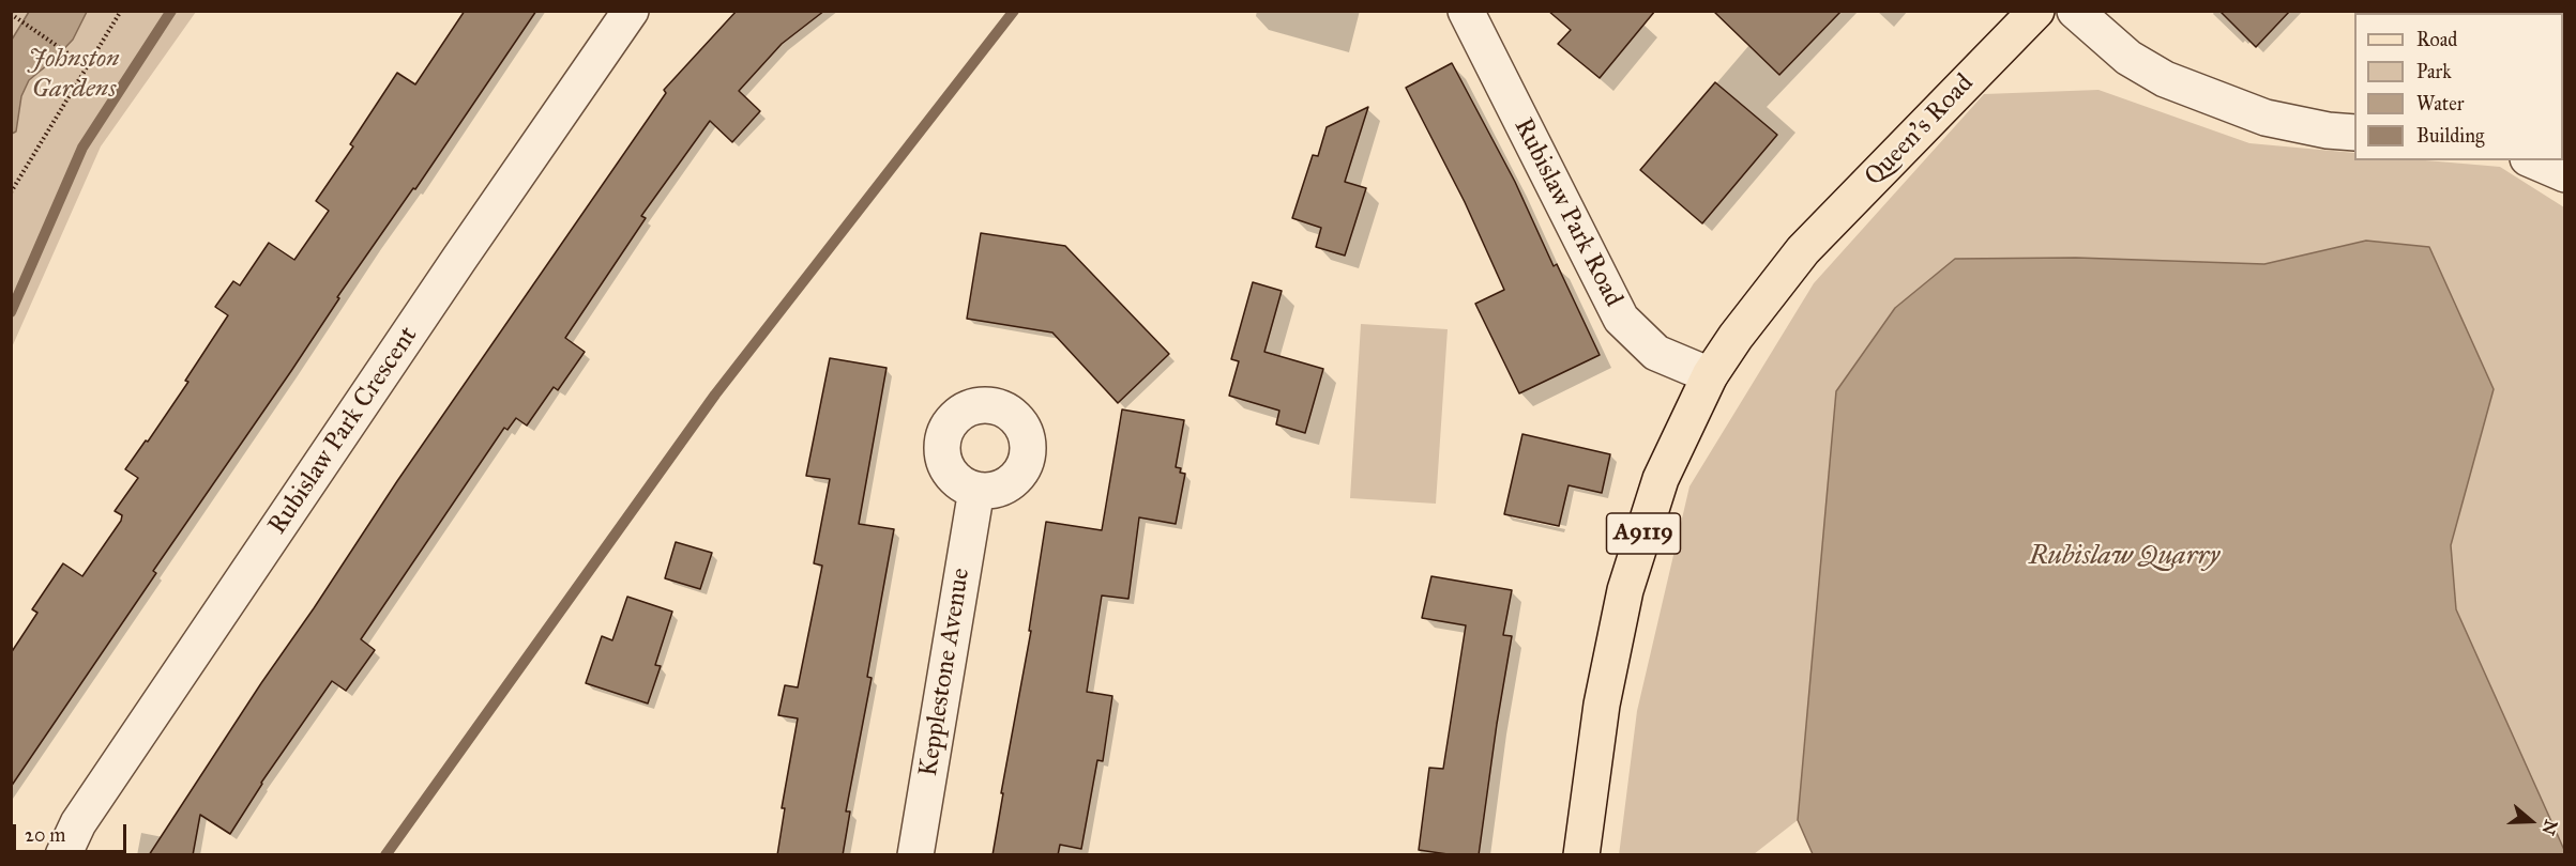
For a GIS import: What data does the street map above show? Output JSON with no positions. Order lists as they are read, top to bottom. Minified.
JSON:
{"streets":{"main road":["Queen's Road","A9119"],"street":["Rubislaw Park Road","Rubislaw Park Crescent","Kepplestone Avenue"]},"crossings":[["Queen's Road","Rubislaw Park Road"],["Queen's Road","A9119"],["Rubislaw Park Road","A9119"]],"water":["Rubislaw Quarry"],"parks":["Johnston Gardens"],"legend":["Road","Park","Water","Building"],"scale_bar":"20 m","north":"right"}
